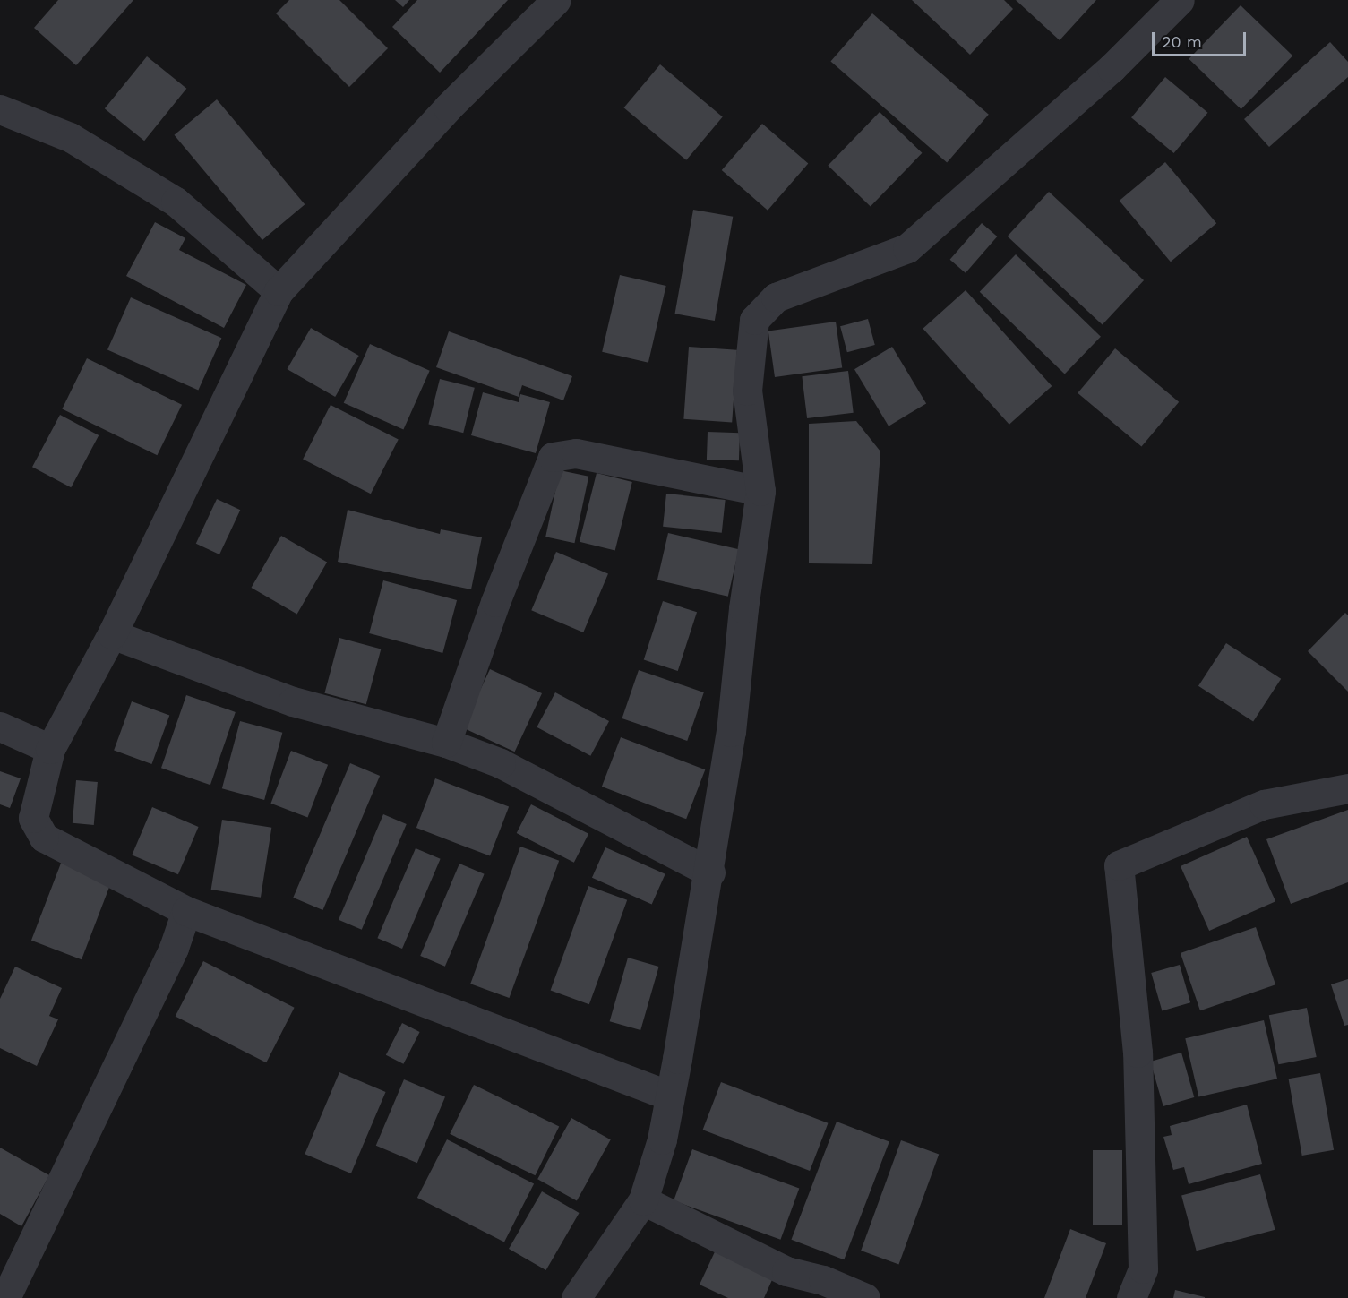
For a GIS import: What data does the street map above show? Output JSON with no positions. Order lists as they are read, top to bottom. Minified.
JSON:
{"scale_bar":"20 m"}
